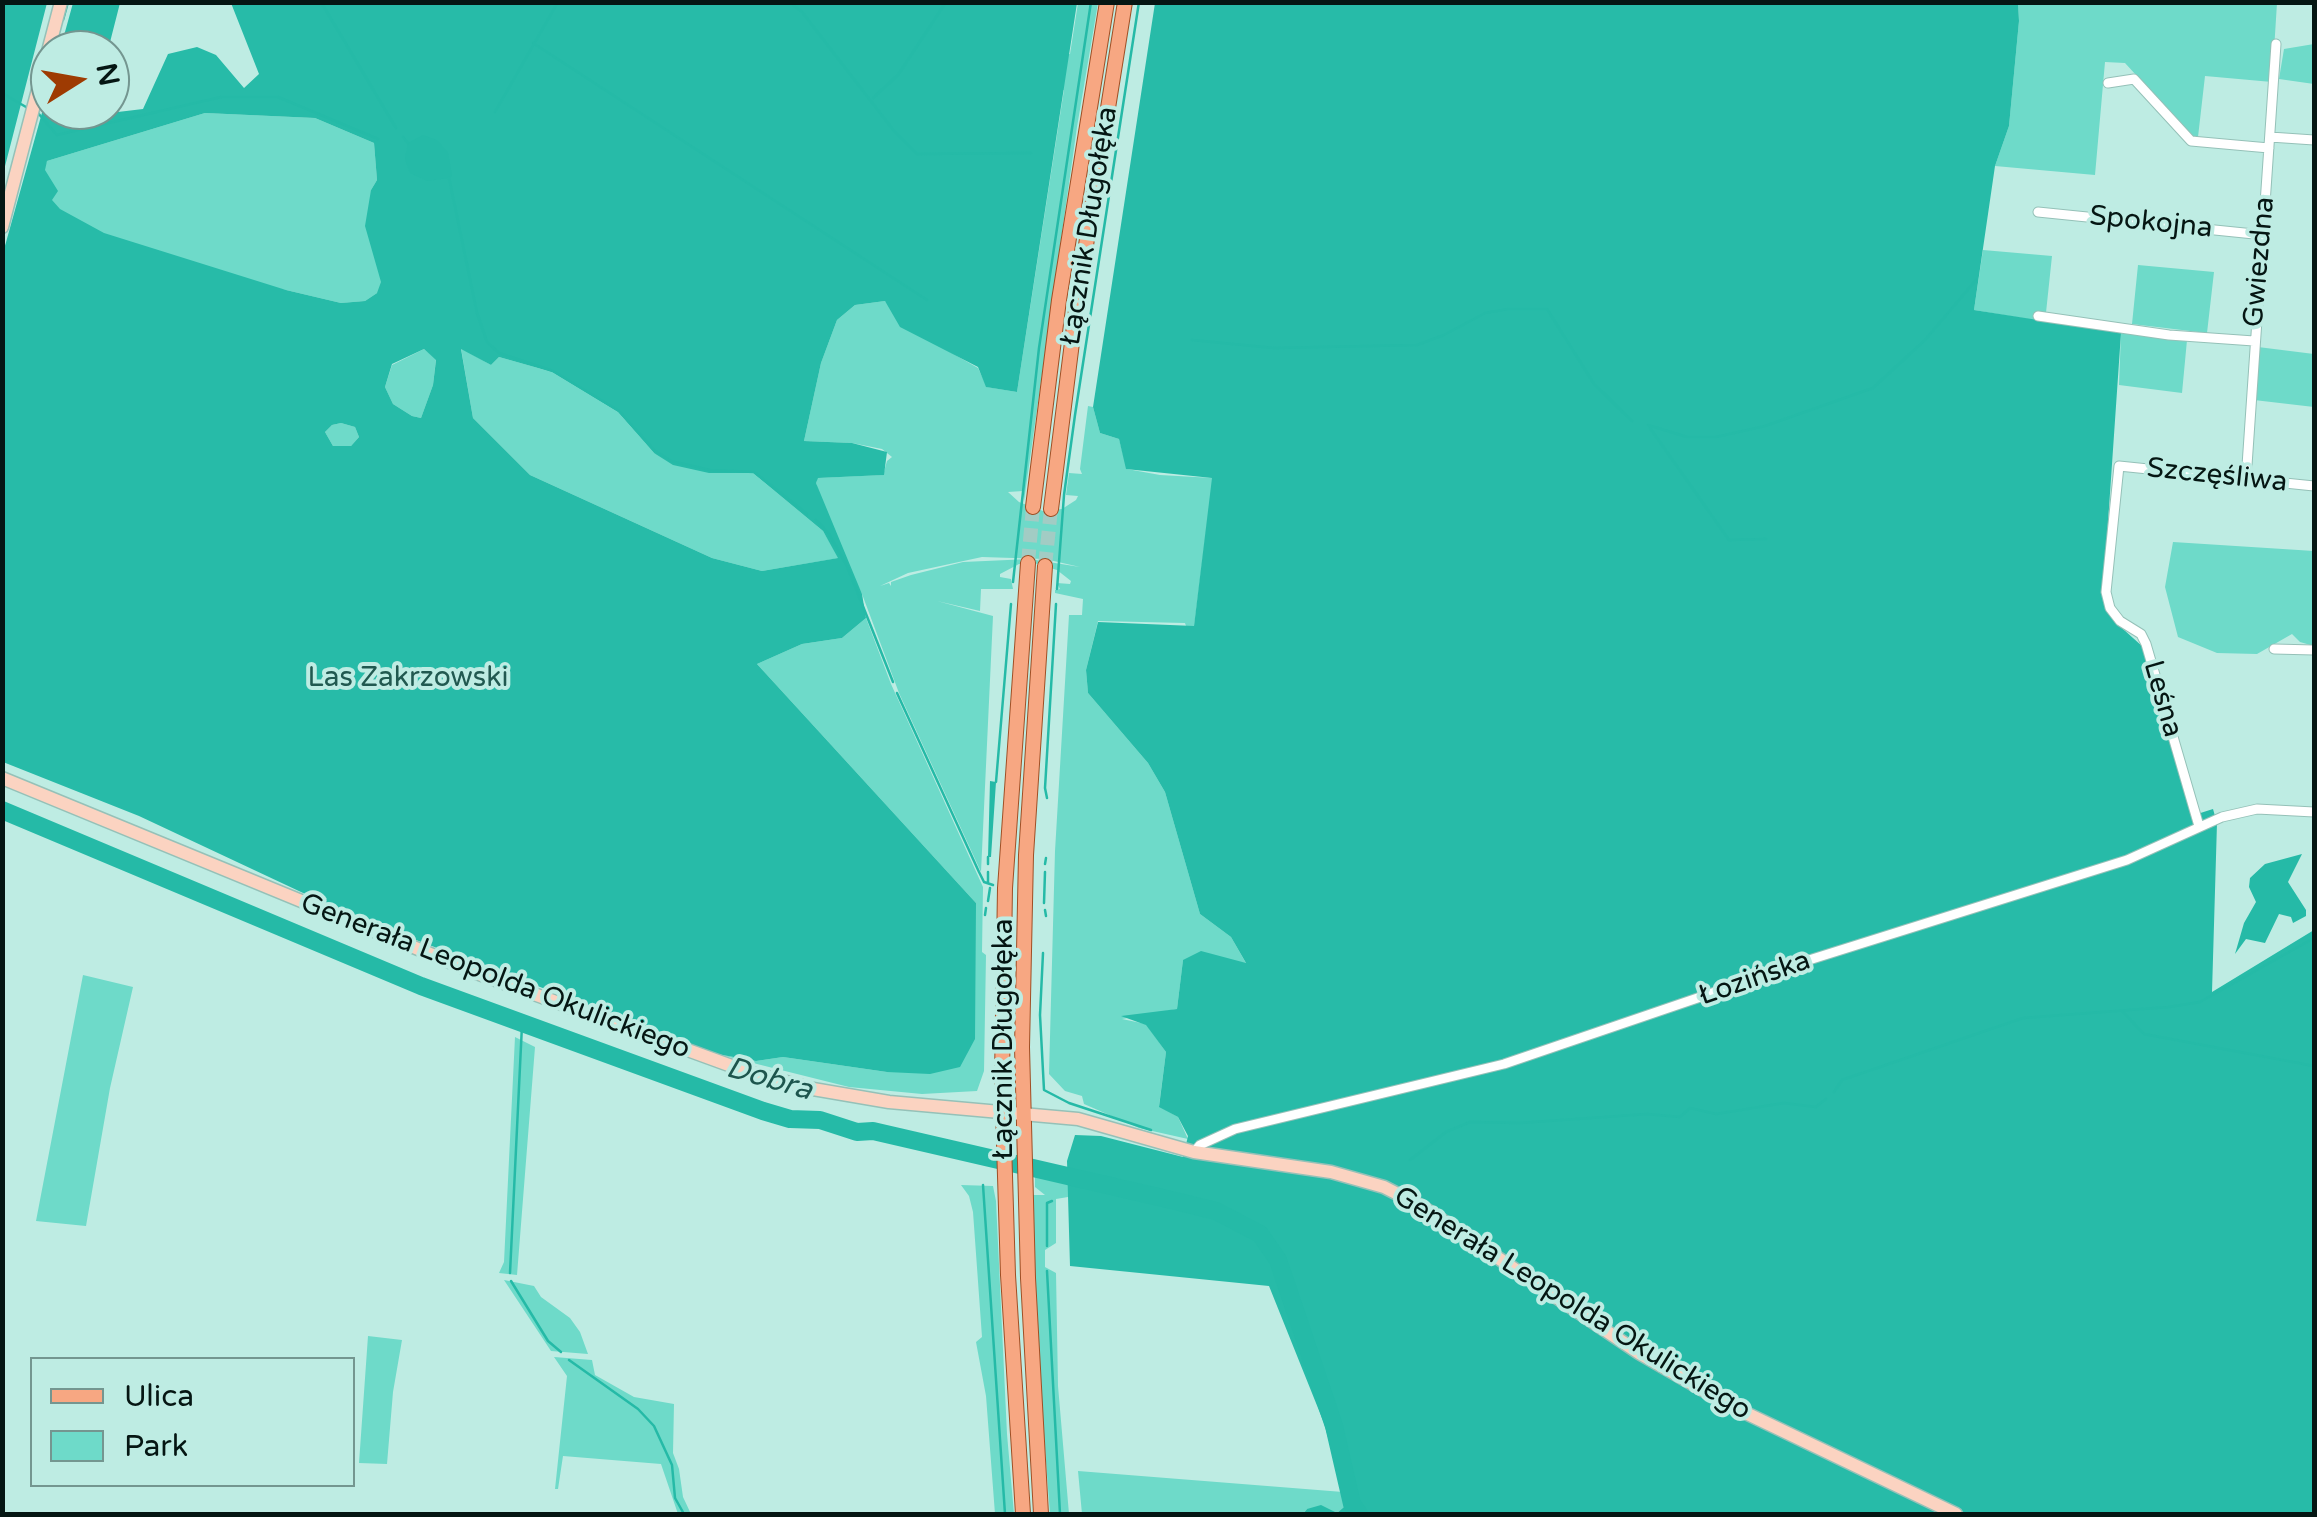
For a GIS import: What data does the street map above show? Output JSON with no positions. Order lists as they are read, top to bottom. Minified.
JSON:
{"streets":{"main road":["Łącznik Długołęka"],"street":["Spokojna","Gwiezdna","Szczęśliwa","Leśna","Generała Leopolda Okulickiego","Łozińska"]},"crossings":[["Spokojna","Gwiezdna"],["Łącznik Długołęka","Generała Leopolda Okulickiego"],["Gwiezdna","Szczęśliwa"],["Szczęśliwa","Leśna"],["Leśna","Łozińska"],["Generała Leopolda Okulickiego","Łozińska"]],"water":["Dobra"],"parks":["Las Zakrzowski"],"legend":["Ulica","Park"],"north":"right"}
